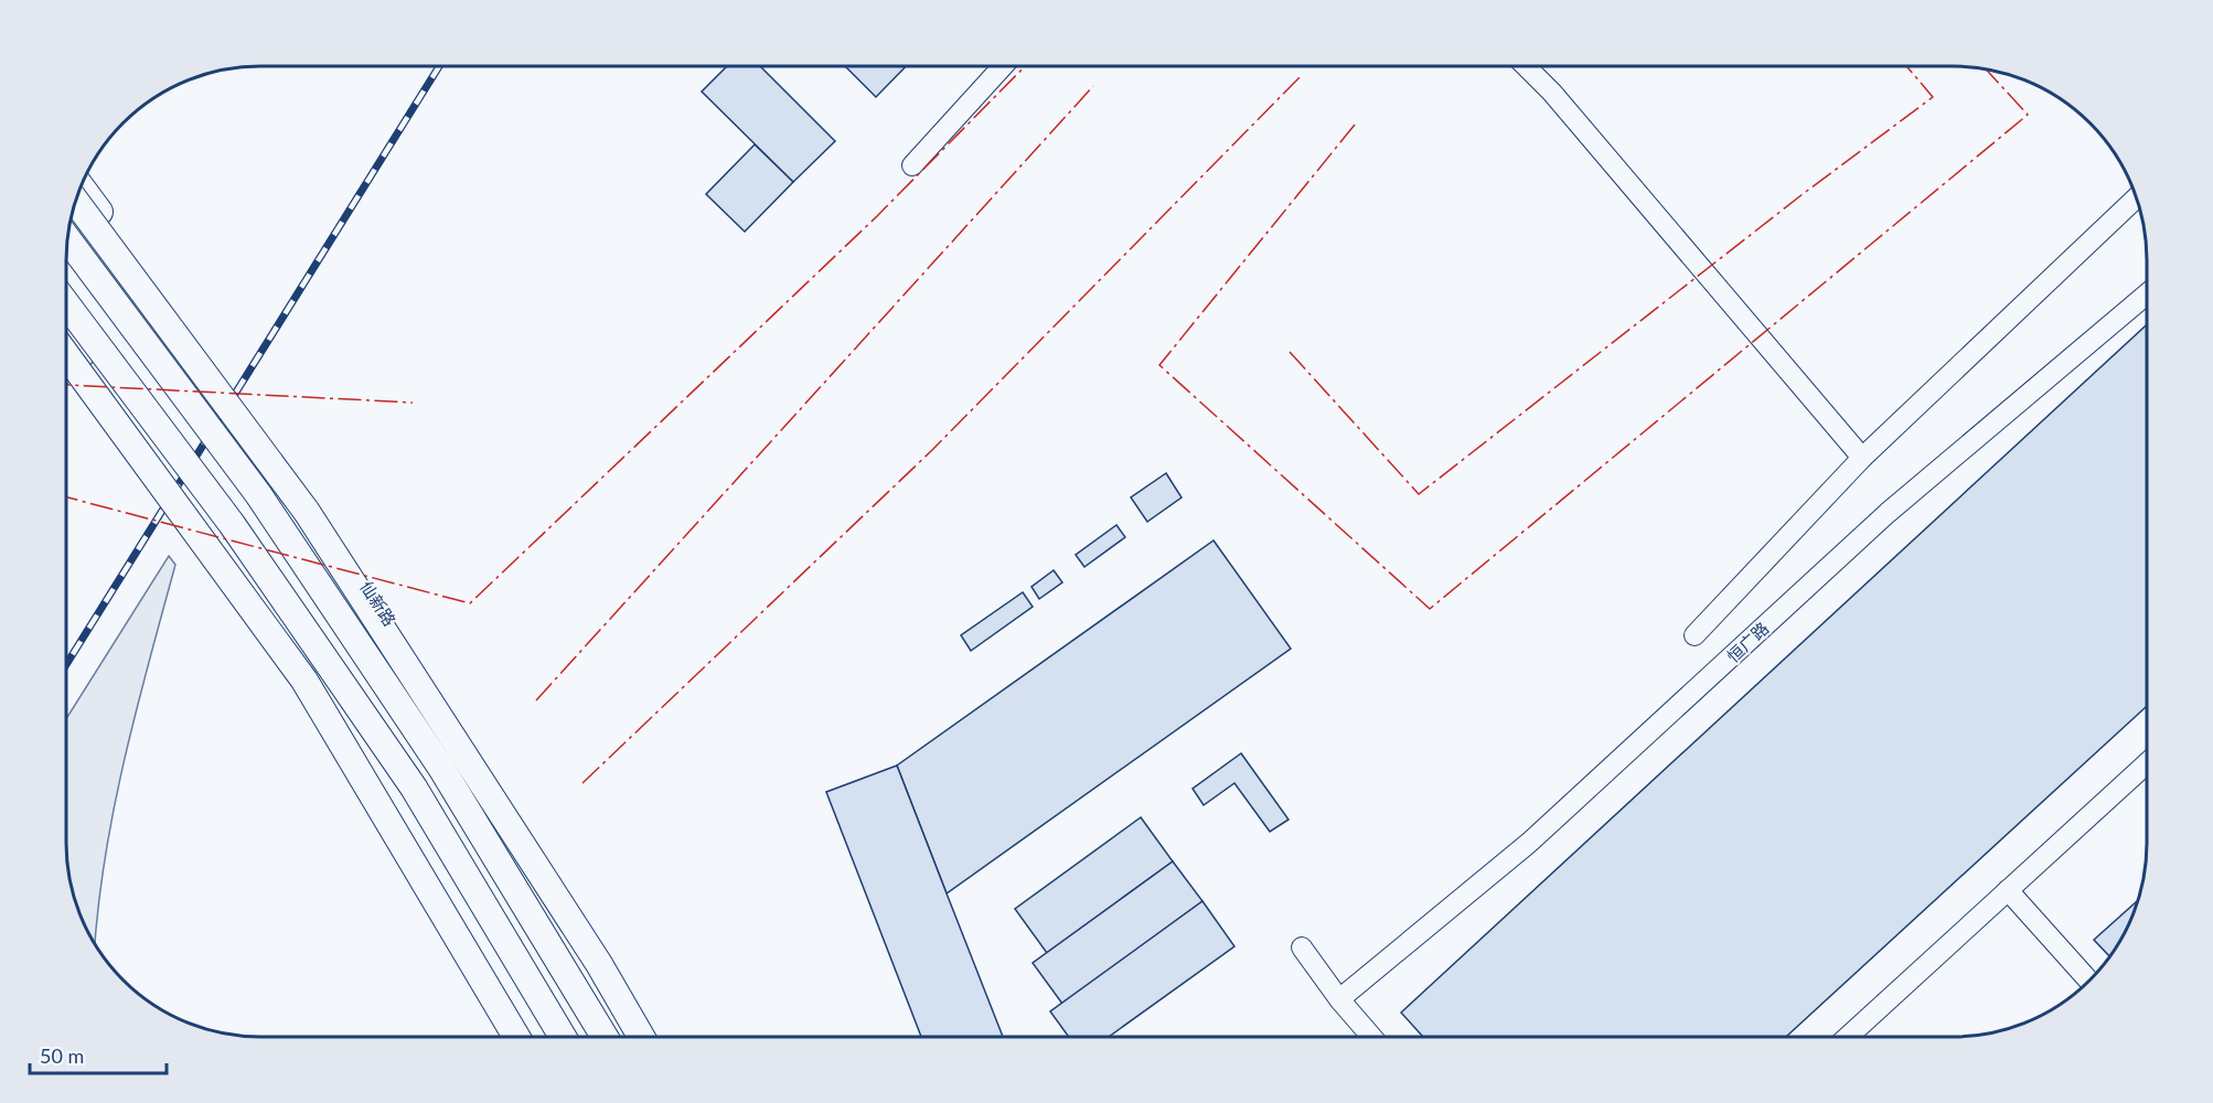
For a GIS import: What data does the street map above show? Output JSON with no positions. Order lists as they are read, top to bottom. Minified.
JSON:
{"streets":{"main road":["仙新路"],"street":["恒广路"]},"scale_bar":"50 m"}
